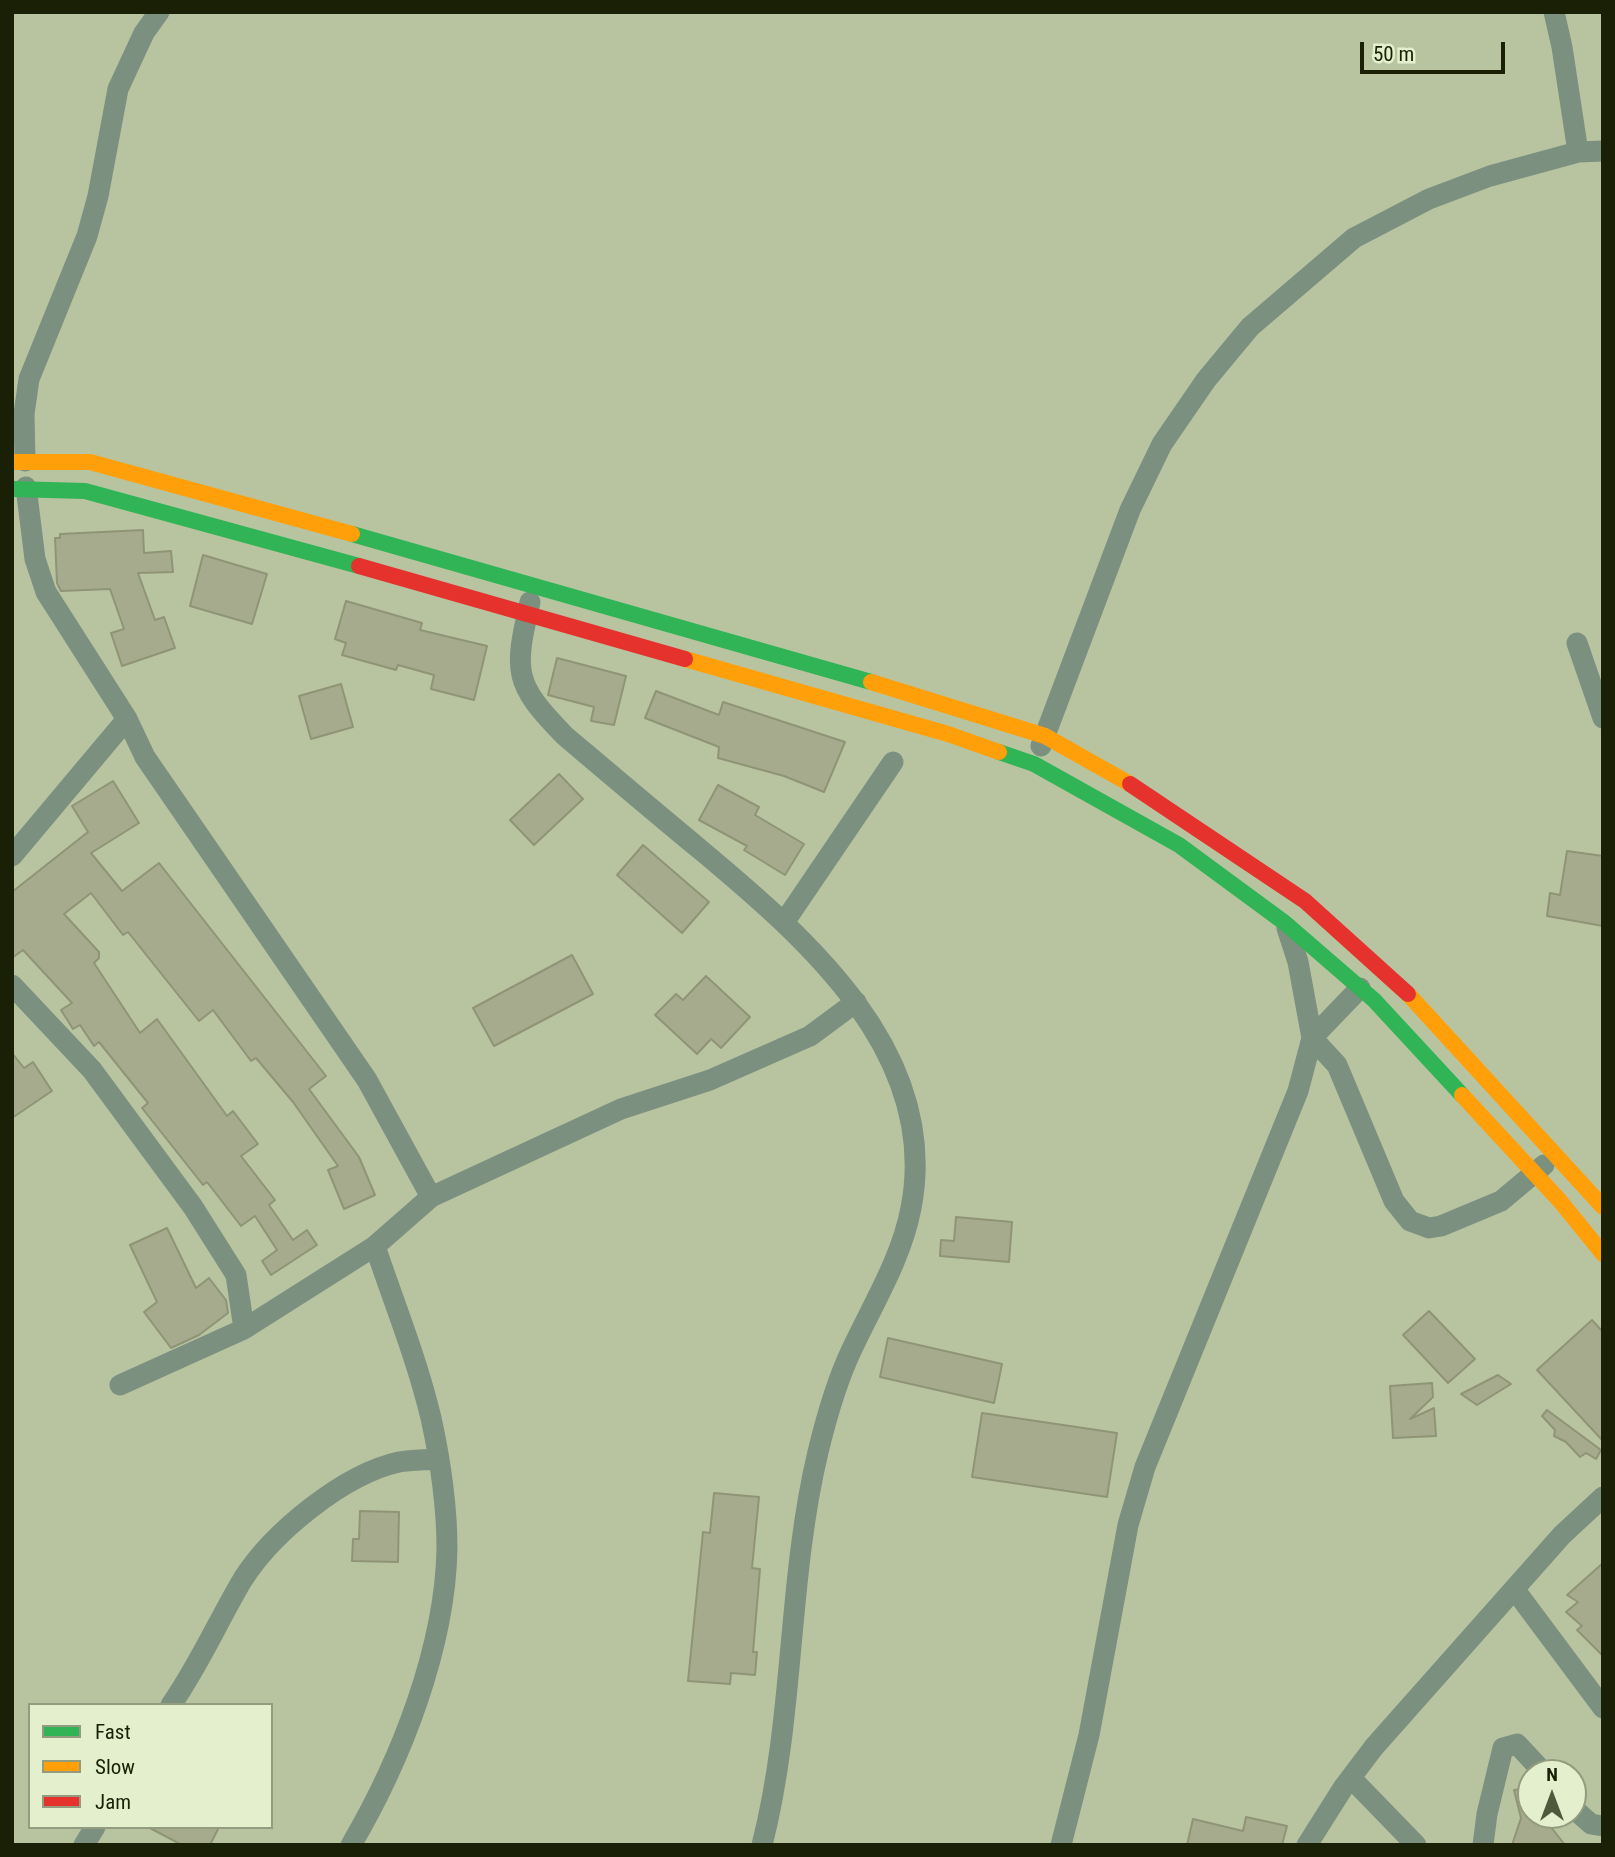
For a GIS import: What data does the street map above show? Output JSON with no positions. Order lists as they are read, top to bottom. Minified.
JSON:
{"legend":["Fast","Slow","Jam"],"scale_bar":"50 m","north":"top"}
